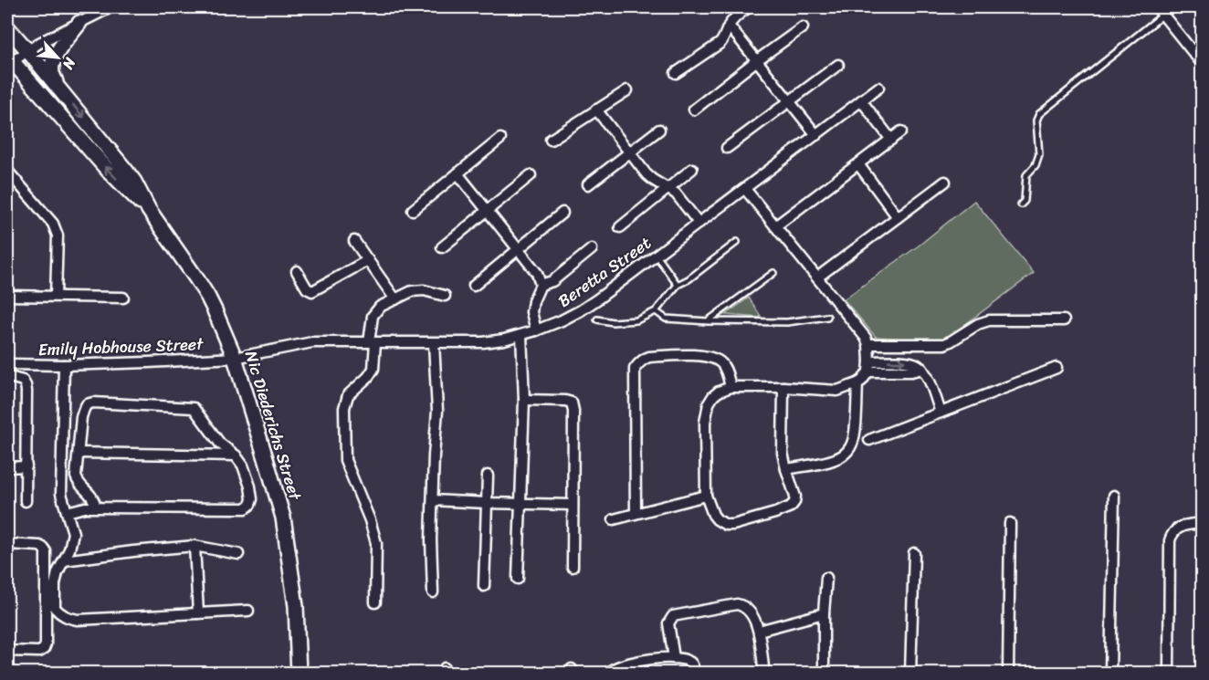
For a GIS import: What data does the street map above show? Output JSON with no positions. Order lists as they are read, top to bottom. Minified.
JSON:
{"streets":{"street":["Beretta Street","Emily Hobhouse Street","Nic Diederichs Street"]},"crossings":[["Beretta Street","Emily Hobhouse Street"],["Beretta Street","Nic Diederichs Street"],["Emily Hobhouse Street","Nic Diederichs Street"]],"north":"bottom right"}
